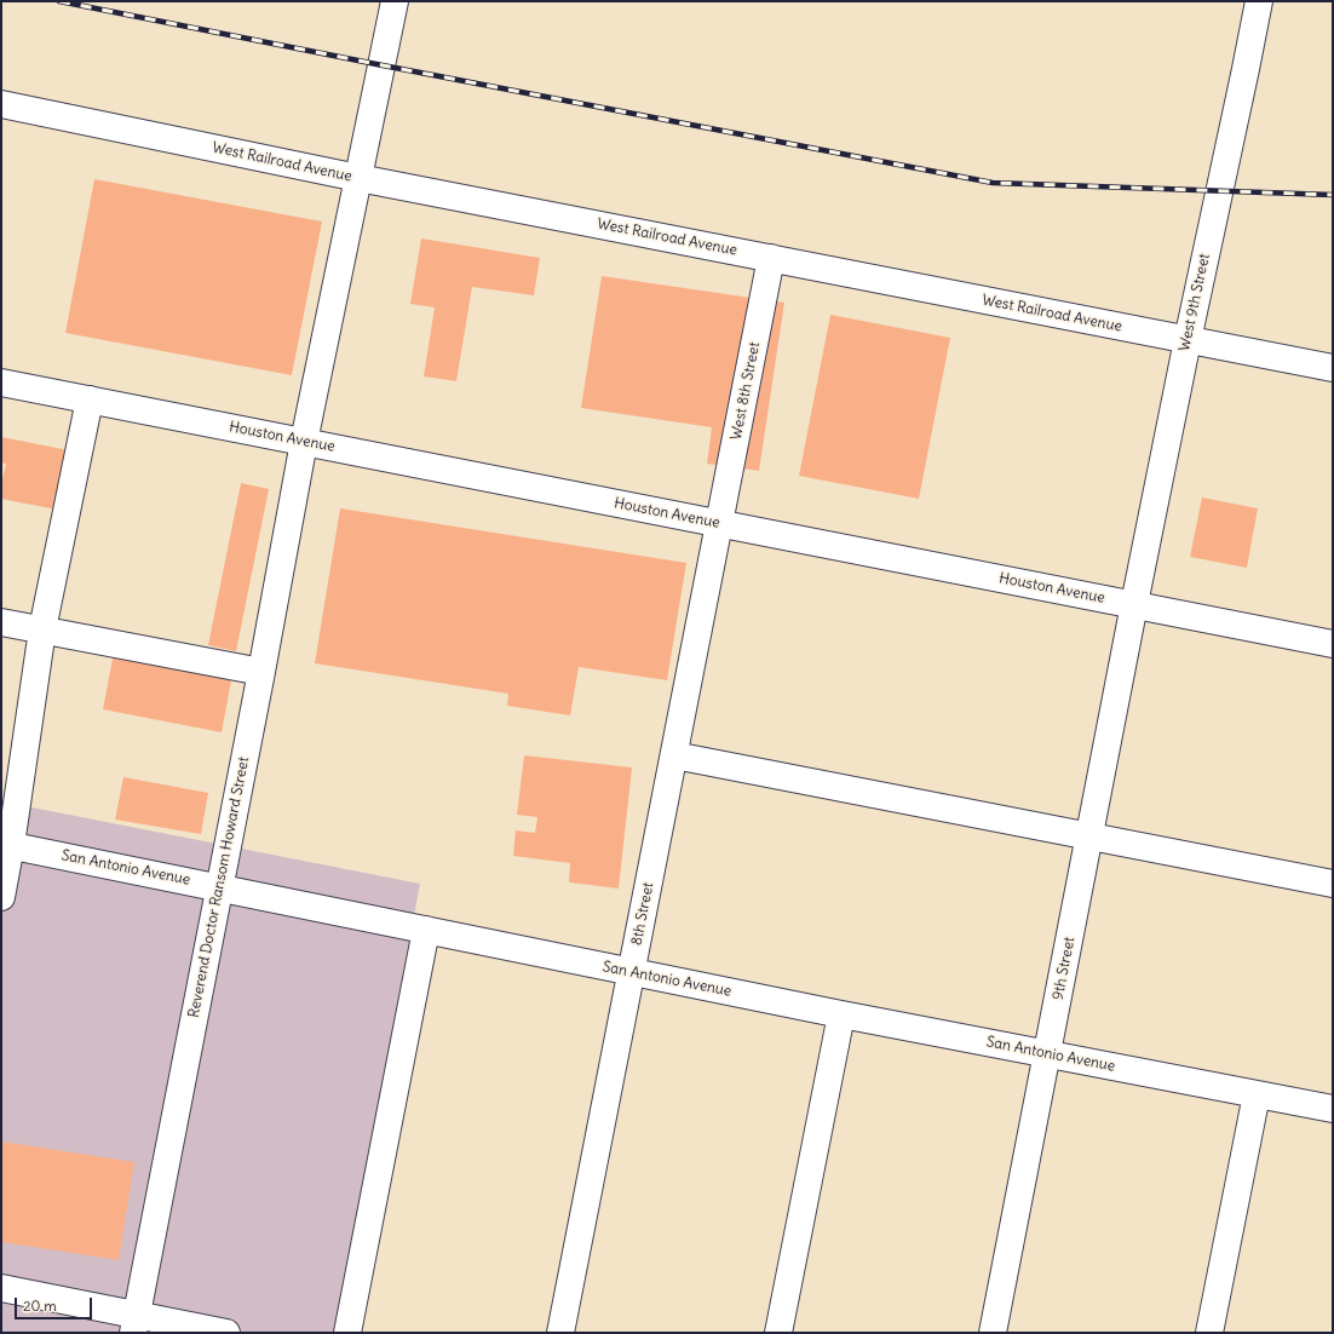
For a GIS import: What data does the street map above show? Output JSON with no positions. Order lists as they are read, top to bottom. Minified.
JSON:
{"streets":{"street":["West Railroad Avenue","West 9th Street","West 8th Street","Houston Avenue","San Antonio Avenue","Reverend Doctor Ransom Howard Street","8th Street","9th Street"]},"crossings":[["West Railroad Avenue","West 9th Street"],["West Railroad Avenue","West 8th Street"],["West Railroad Avenue","Reverend Doctor Ransom Howard Street"],["West 9th Street","Houston Avenue"],["West 9th Street","9th Street"],["West 8th Street","Houston Avenue"],["West 8th Street","8th Street"],["Houston Avenue","Reverend Doctor Ransom Howard Street"],["Houston Avenue","8th Street"],["Houston Avenue","9th Street"],["San Antonio Avenue","Reverend Doctor Ransom Howard Street"],["San Antonio Avenue","8th Street"],["San Antonio Avenue","9th Street"]],"scale_bar":"20 m"}
